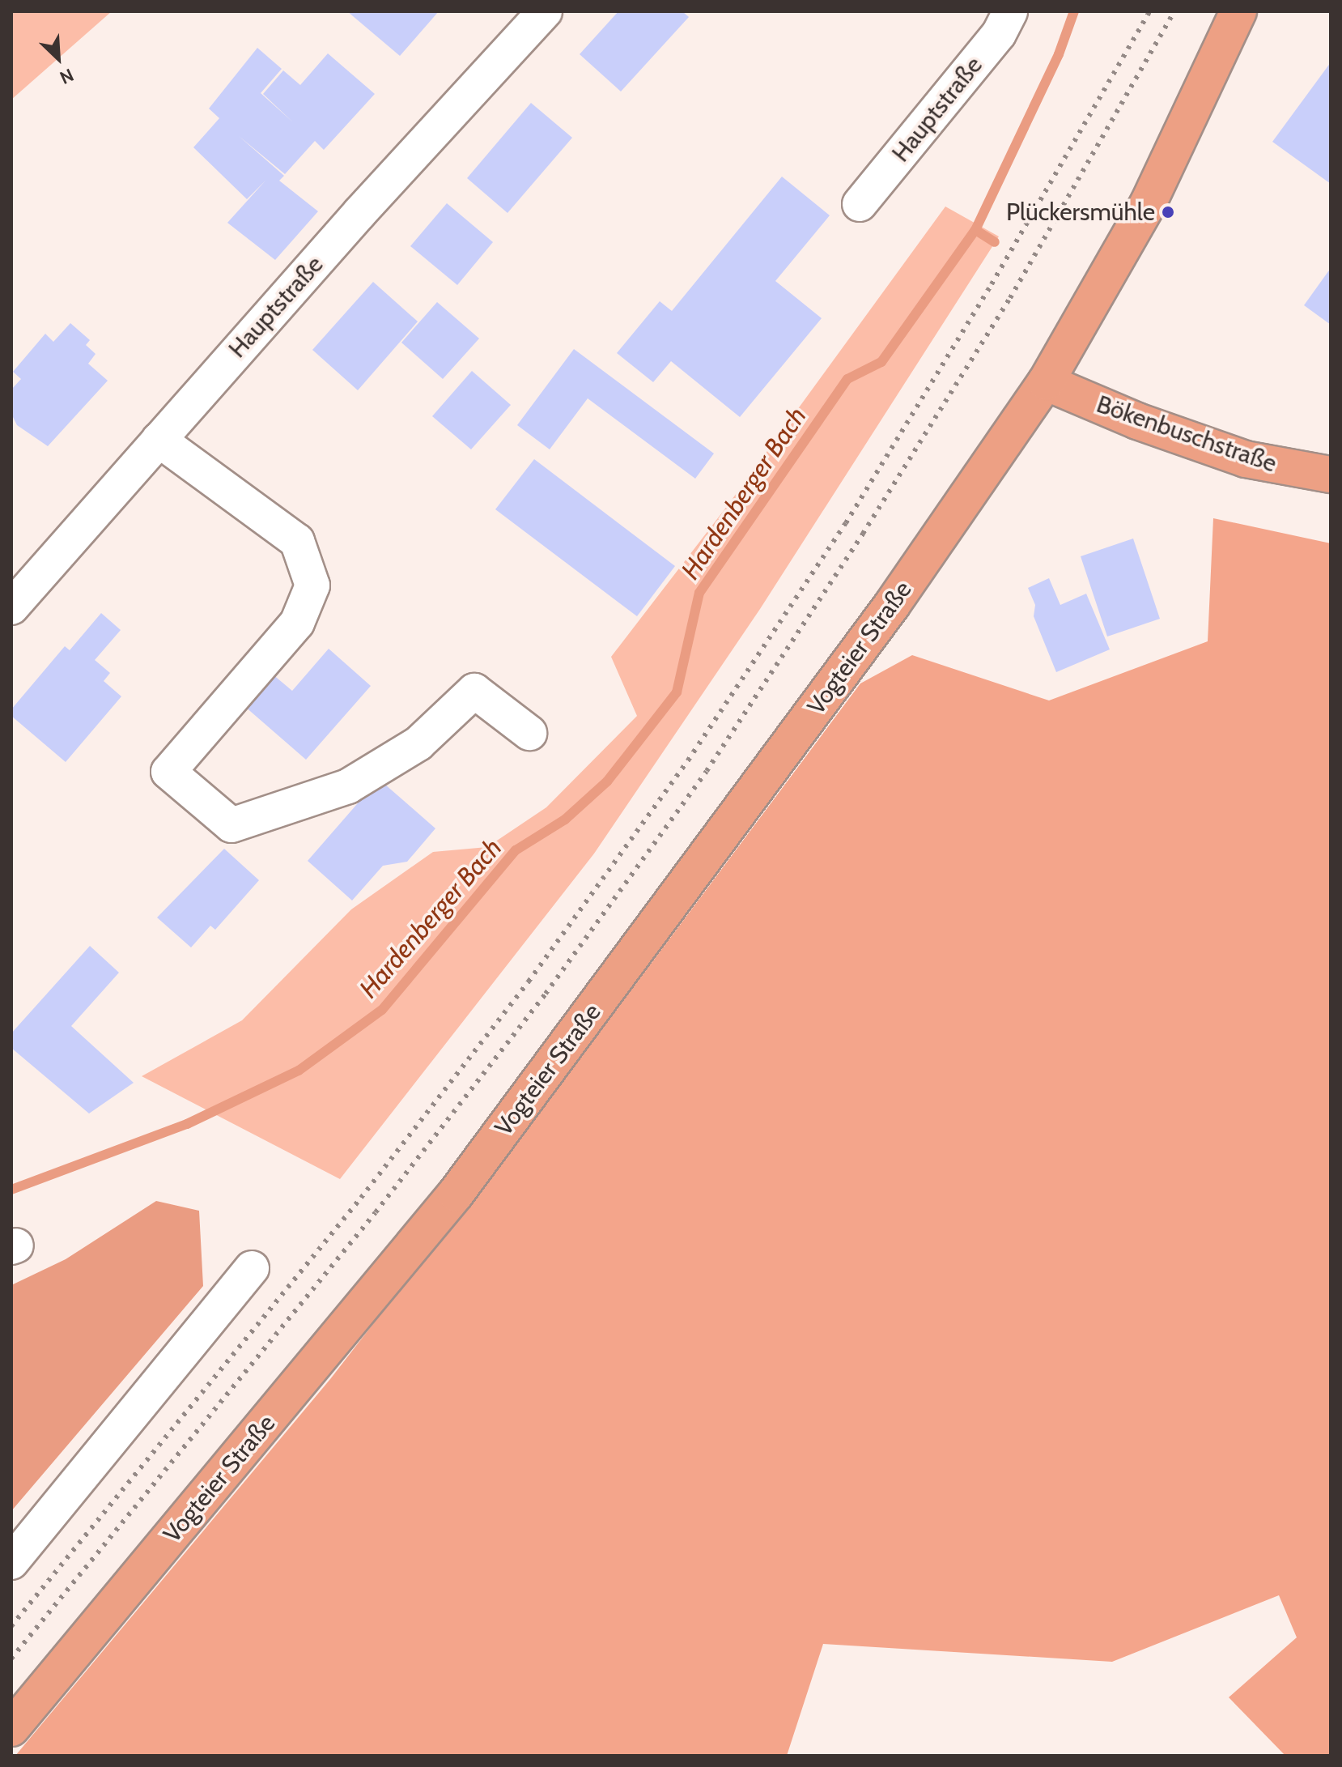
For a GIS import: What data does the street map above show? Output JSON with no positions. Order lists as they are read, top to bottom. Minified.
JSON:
{"streets":{"main road":["Bökenbuschstraße","Vogteier Straße"],"street":["Hauptstraße"]},"crossings":[["Bökenbuschstraße","Vogteier Straße"]],"water":["Hardenberger Bach"],"places":["Plückersmühle"],"north":"bottom right"}
